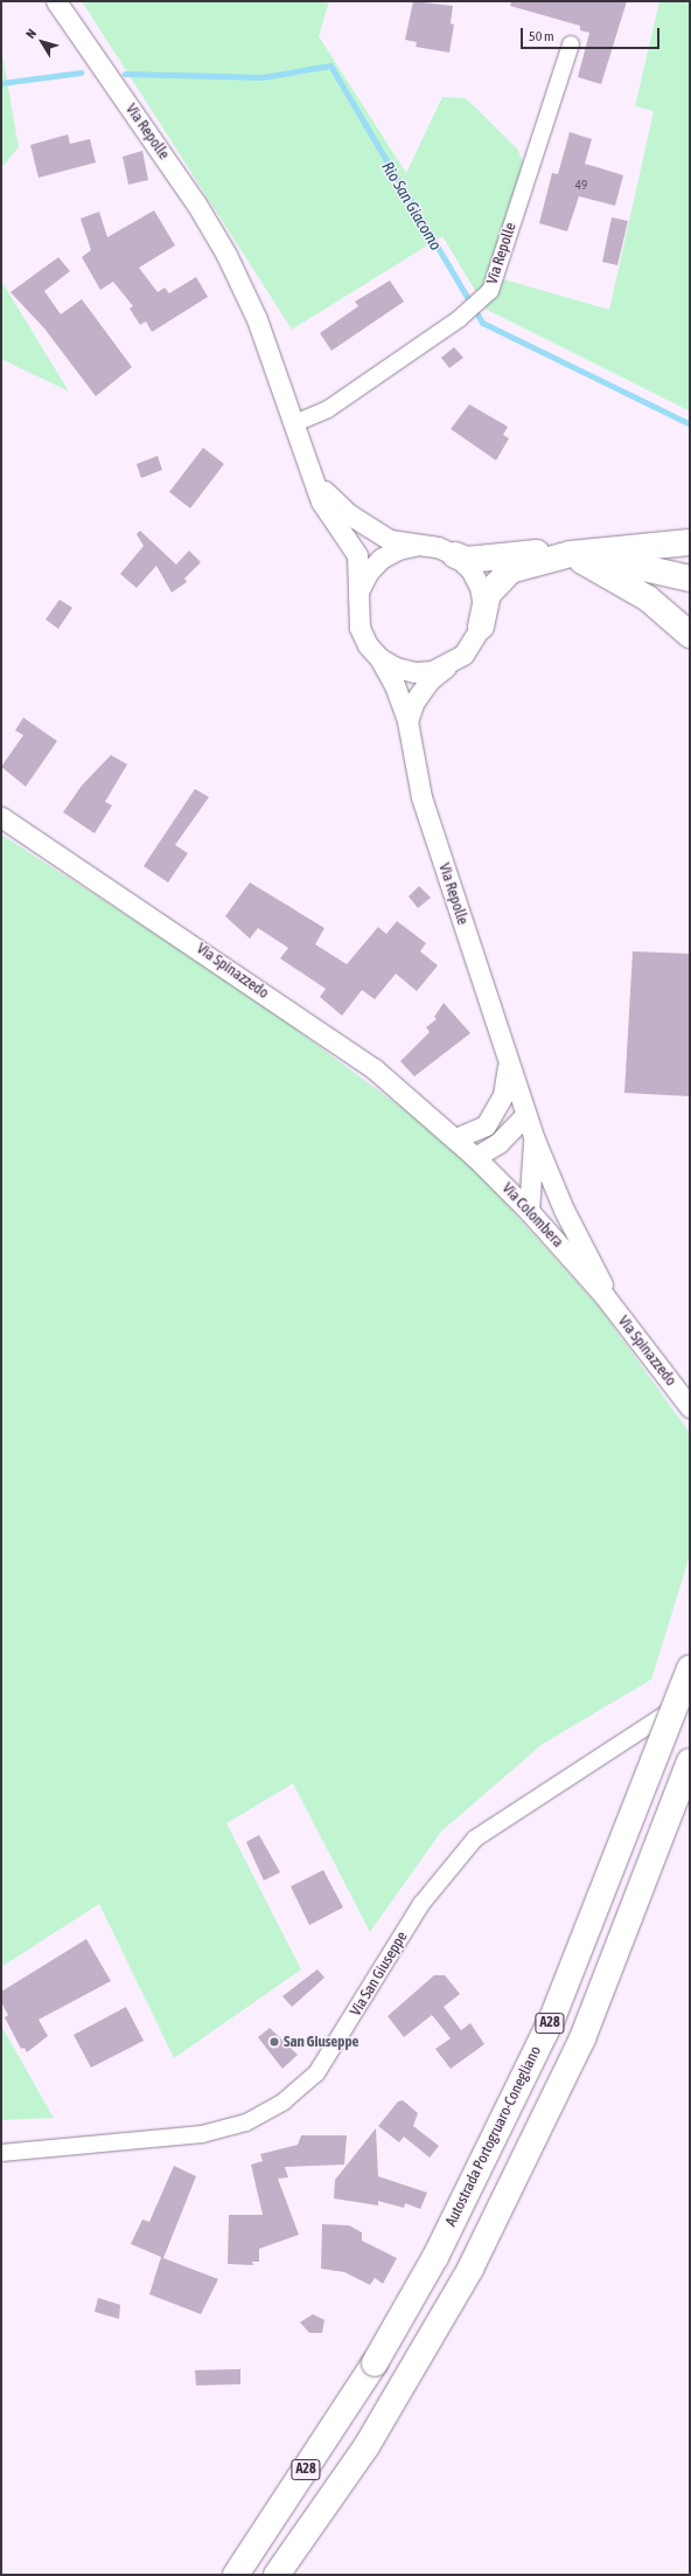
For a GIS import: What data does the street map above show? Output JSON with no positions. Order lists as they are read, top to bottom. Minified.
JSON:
{"streets":{"highway":["A28","Autostrada Portogruaro-Conegliano"],"street":["Via Repolle","Via Spinazzedo","Via Colombera","Via San Giuseppe"]},"crossings":[["Via Repolle","Via Spinazzedo"],["Via Repolle","Via Colombera"],["Via Spinazzedo","Via Colombera"]],"water":["Rio San Giacomo"],"places":["San Giuseppe"],"house_numbers":["49"],"scale_bar":"50 m","north":"top left"}
